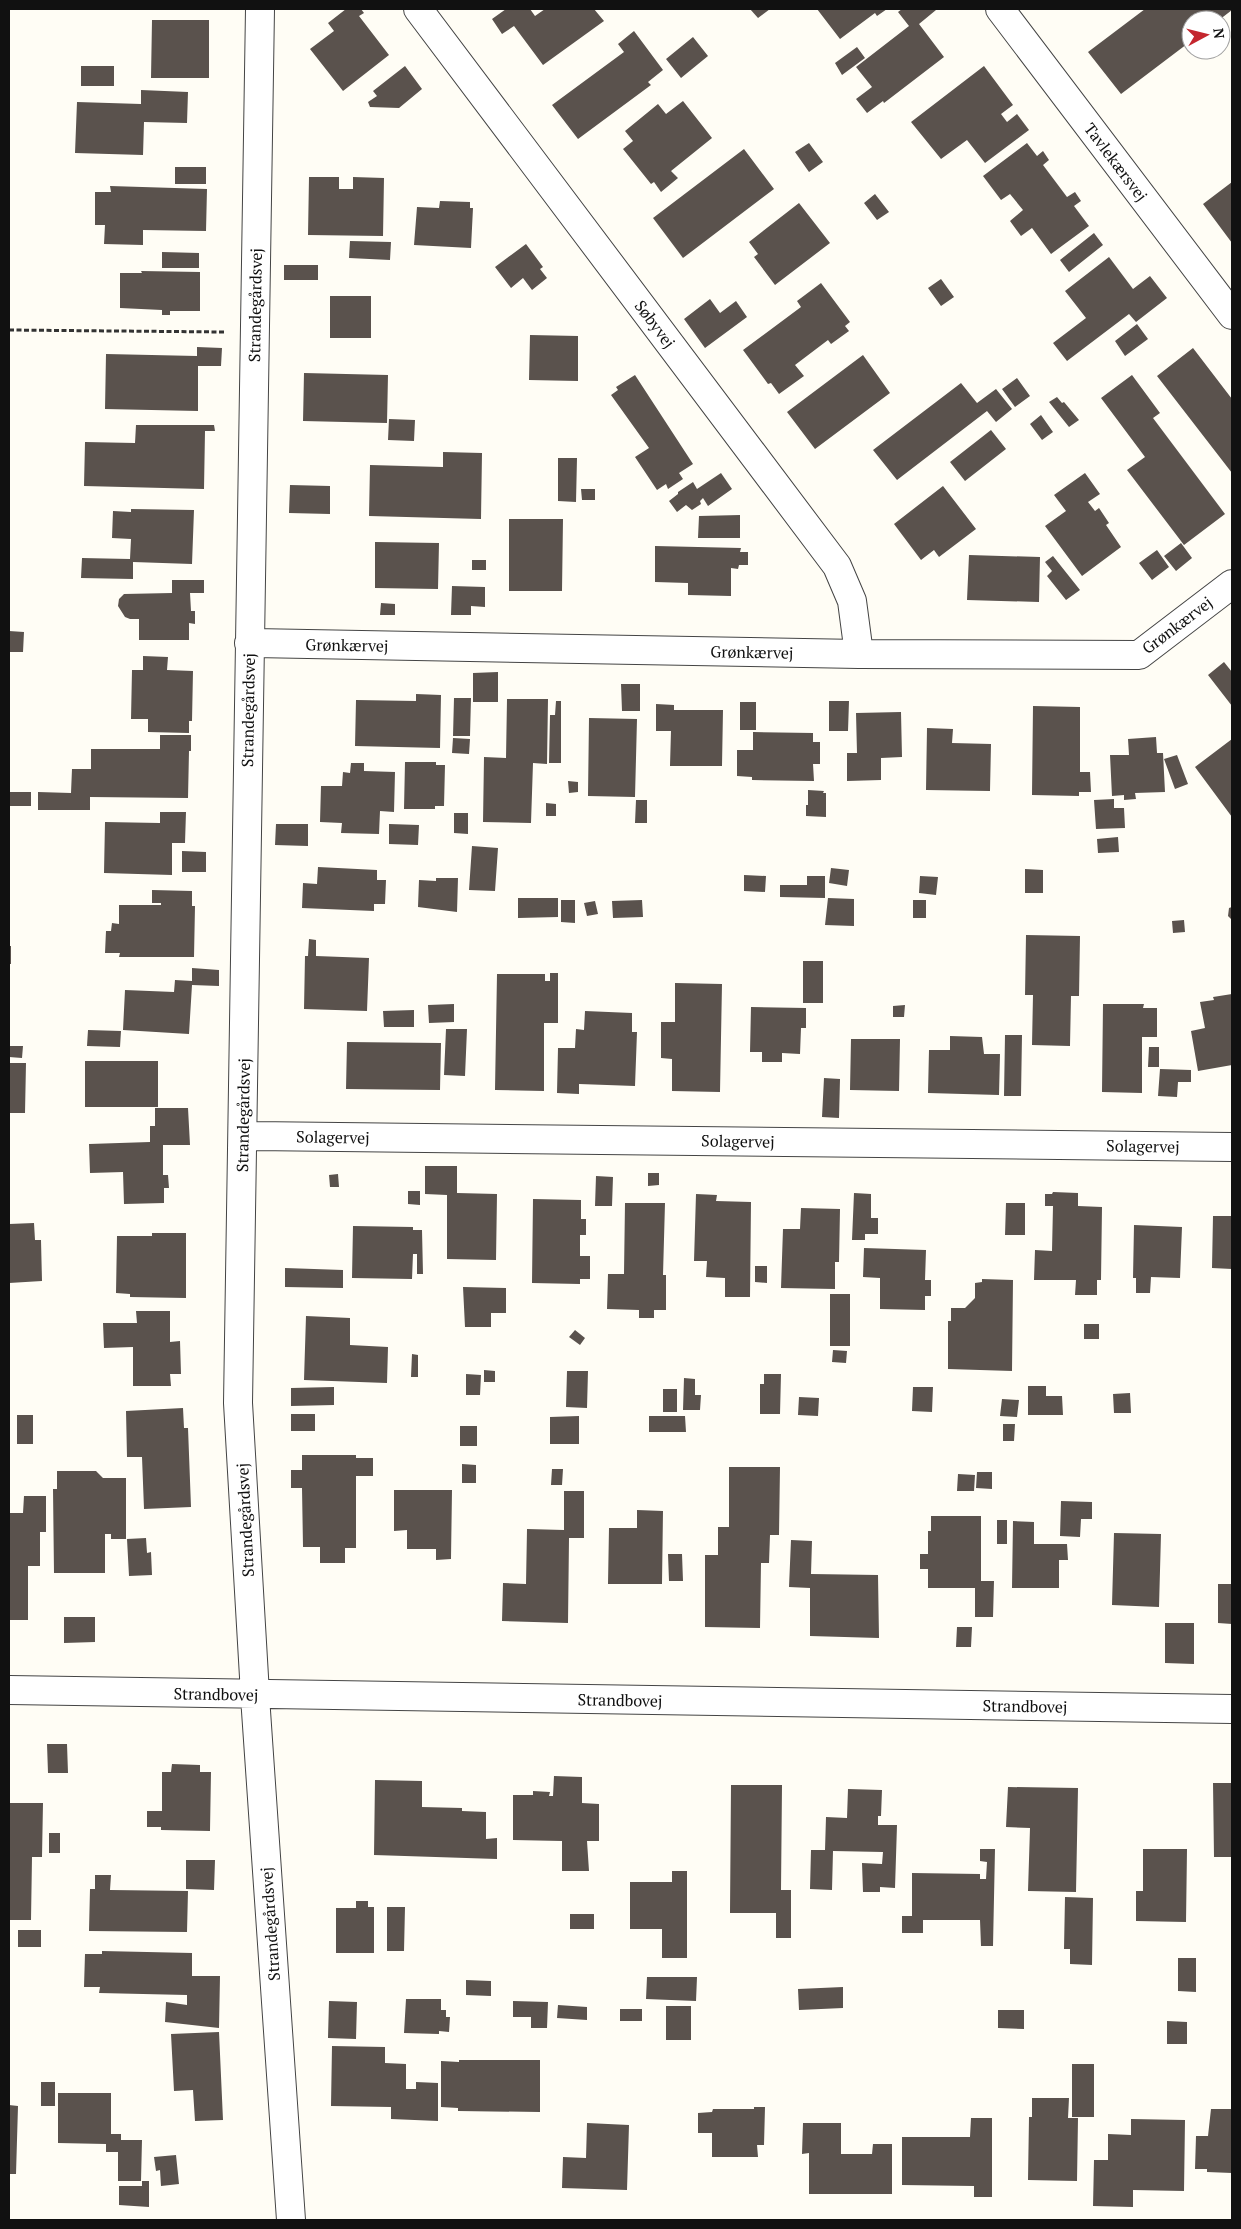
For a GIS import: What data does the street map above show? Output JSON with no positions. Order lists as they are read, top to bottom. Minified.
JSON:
{"streets":{"street":["Tavlekærsvej","Strandegårdsvej","Søbyvej","Grønkærvej","Solagervej","Strandbovej"]},"crossings":[["Strandegårdsvej","Grønkærvej"],["Strandegårdsvej","Solagervej"],["Strandegårdsvej","Strandbovej"],["Søbyvej","Grønkærvej"]],"north":"right"}
